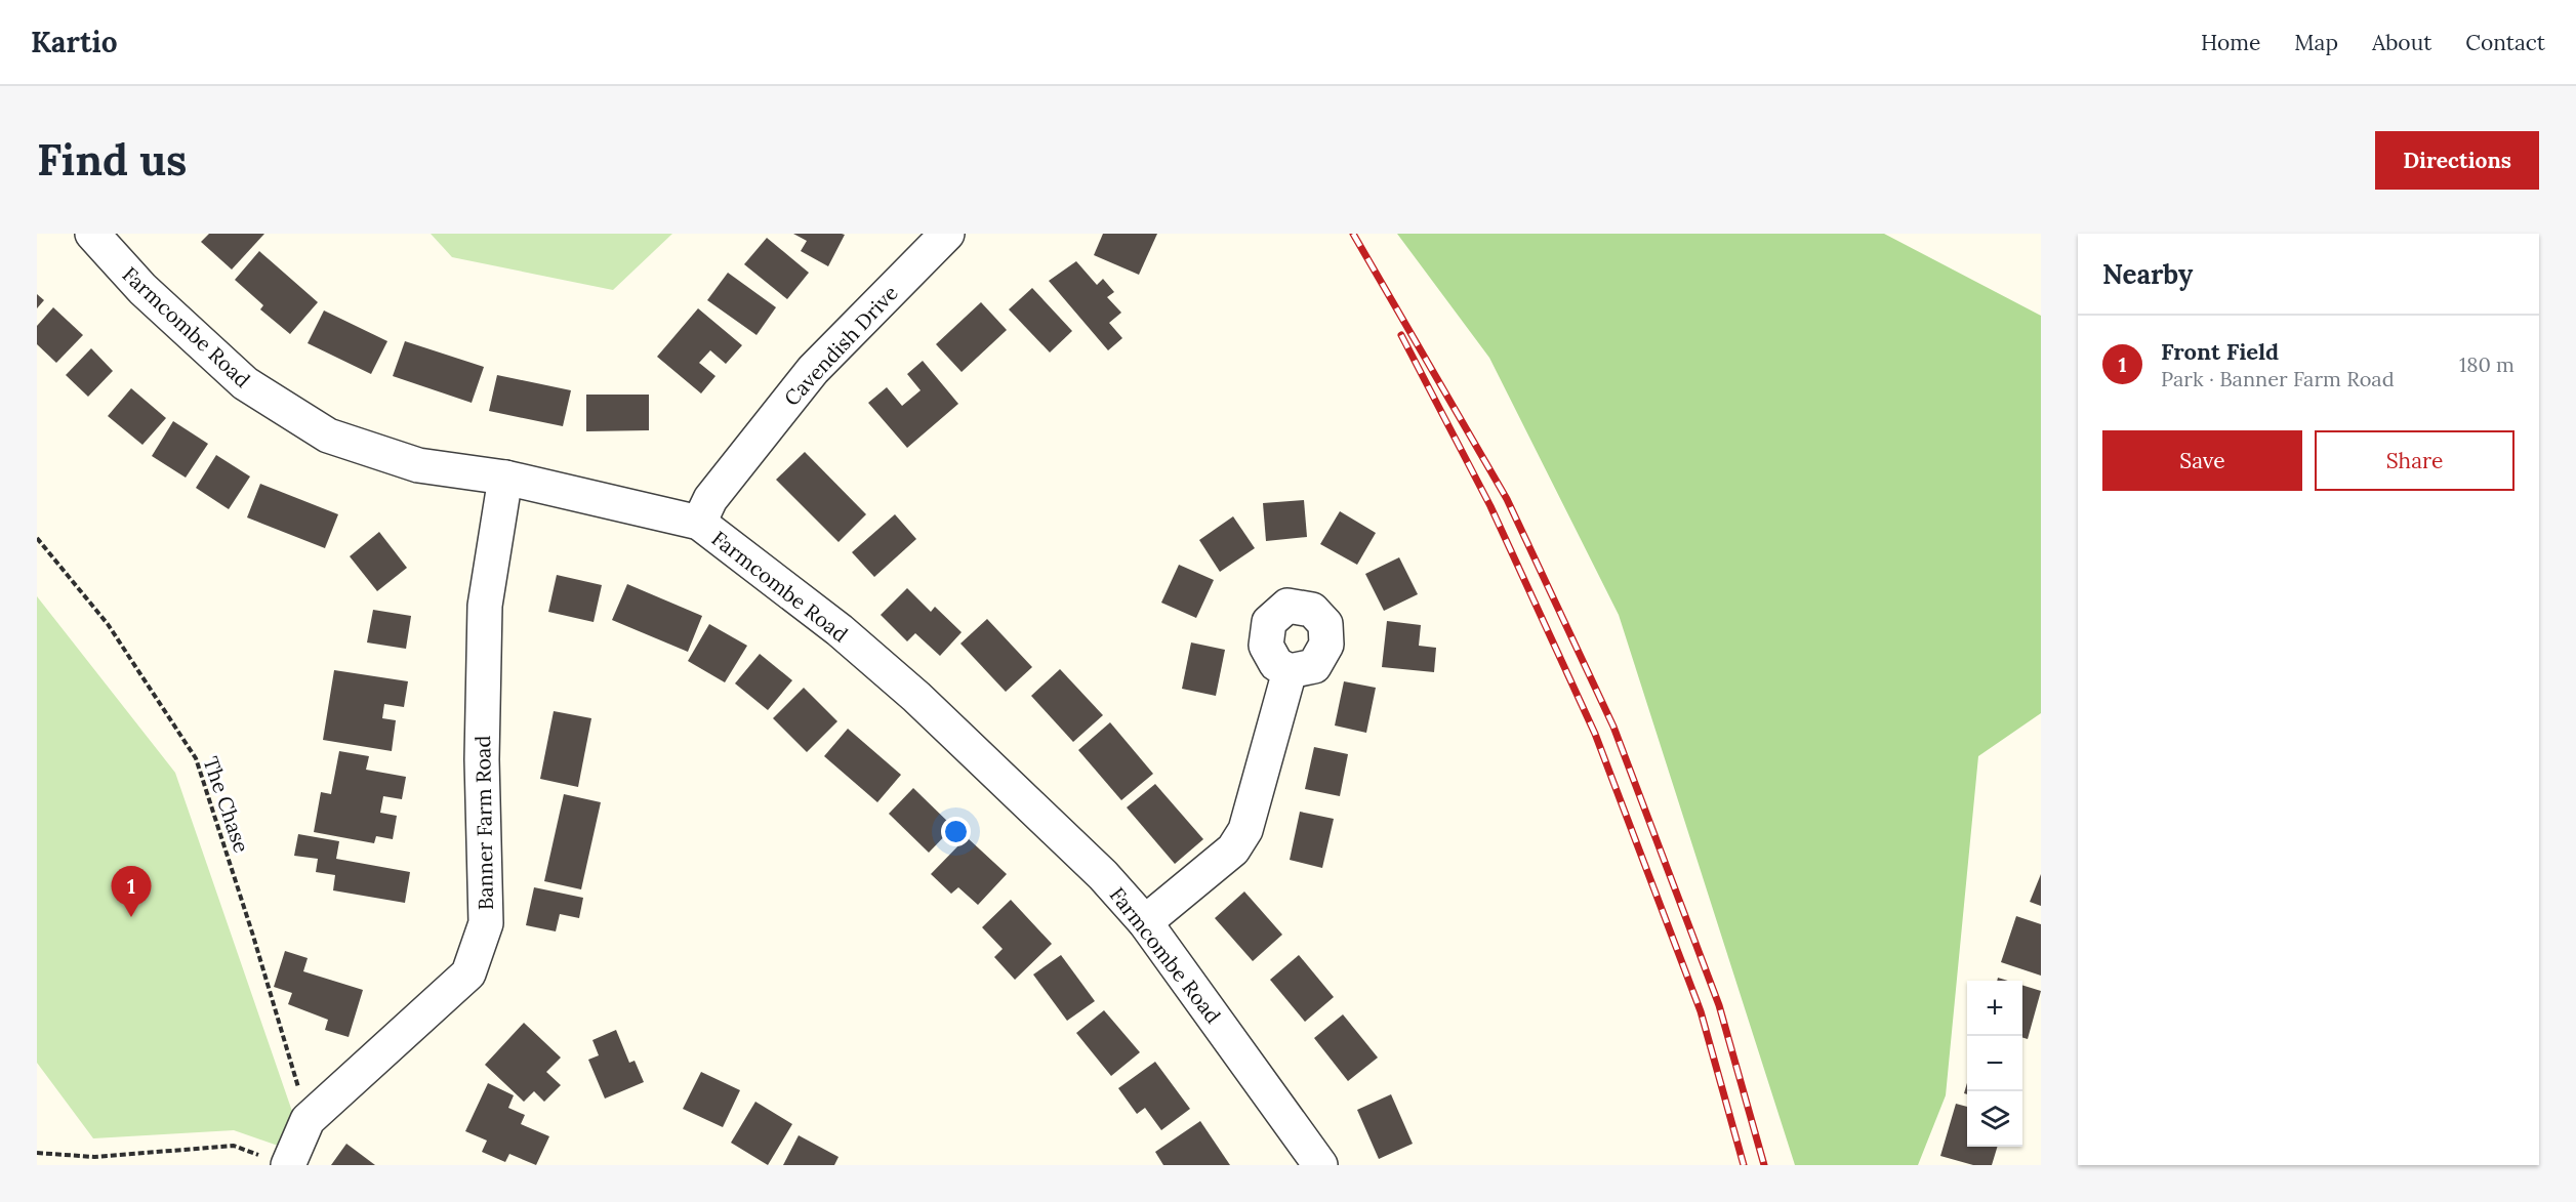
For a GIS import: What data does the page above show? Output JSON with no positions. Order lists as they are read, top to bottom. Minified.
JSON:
{"streets":{"street":["Farmcombe Road","Cavendish Drive","Banner Farm Road"],"path":["The Chase"]},"crossings":[["Farmcombe Road","Cavendish Drive"],["Farmcombe Road","Banner Farm Road"],["The Chase","Banner Farm Road"]],"page":{"header":"Kartio","nav":["Home","Map","About","Contact"],"buttons":["Directions",["Save","Share"]],"title":"Find us","heading":"Nearby","list":[{"mark":"1","name":"Front Field","note":"Park · Banner Farm Road","value":"180 m"}],"pins":"1","map_buttons":["+","−"]}}
